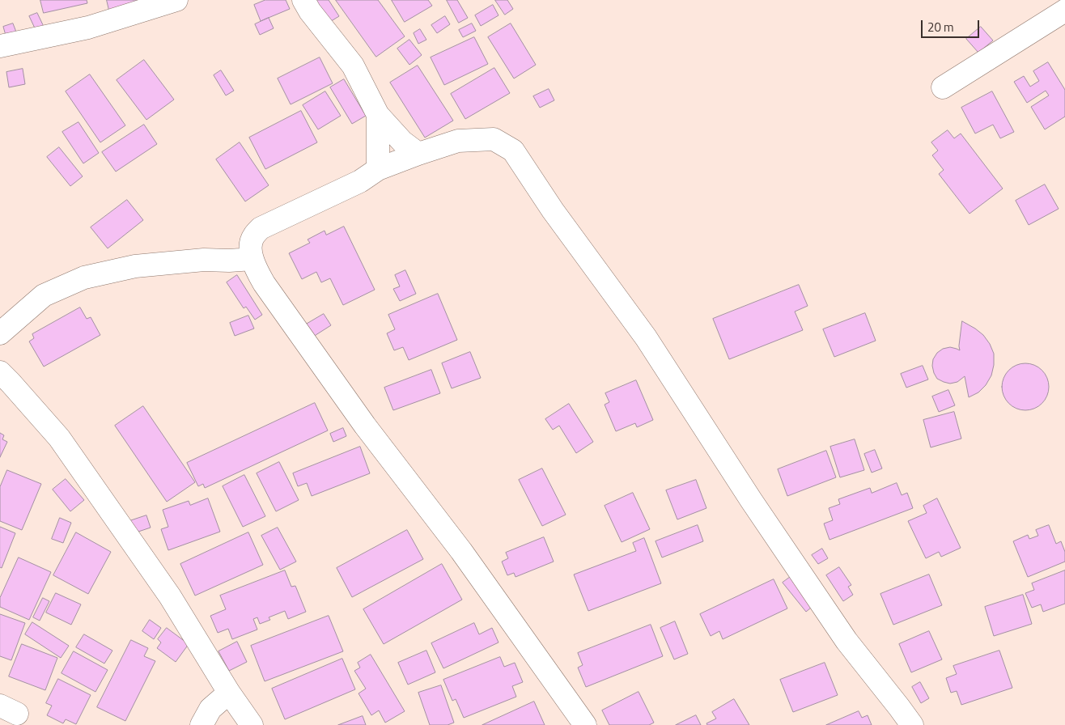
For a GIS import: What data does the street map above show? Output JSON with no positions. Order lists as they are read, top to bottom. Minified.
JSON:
{"scale_bar":"20 m"}
